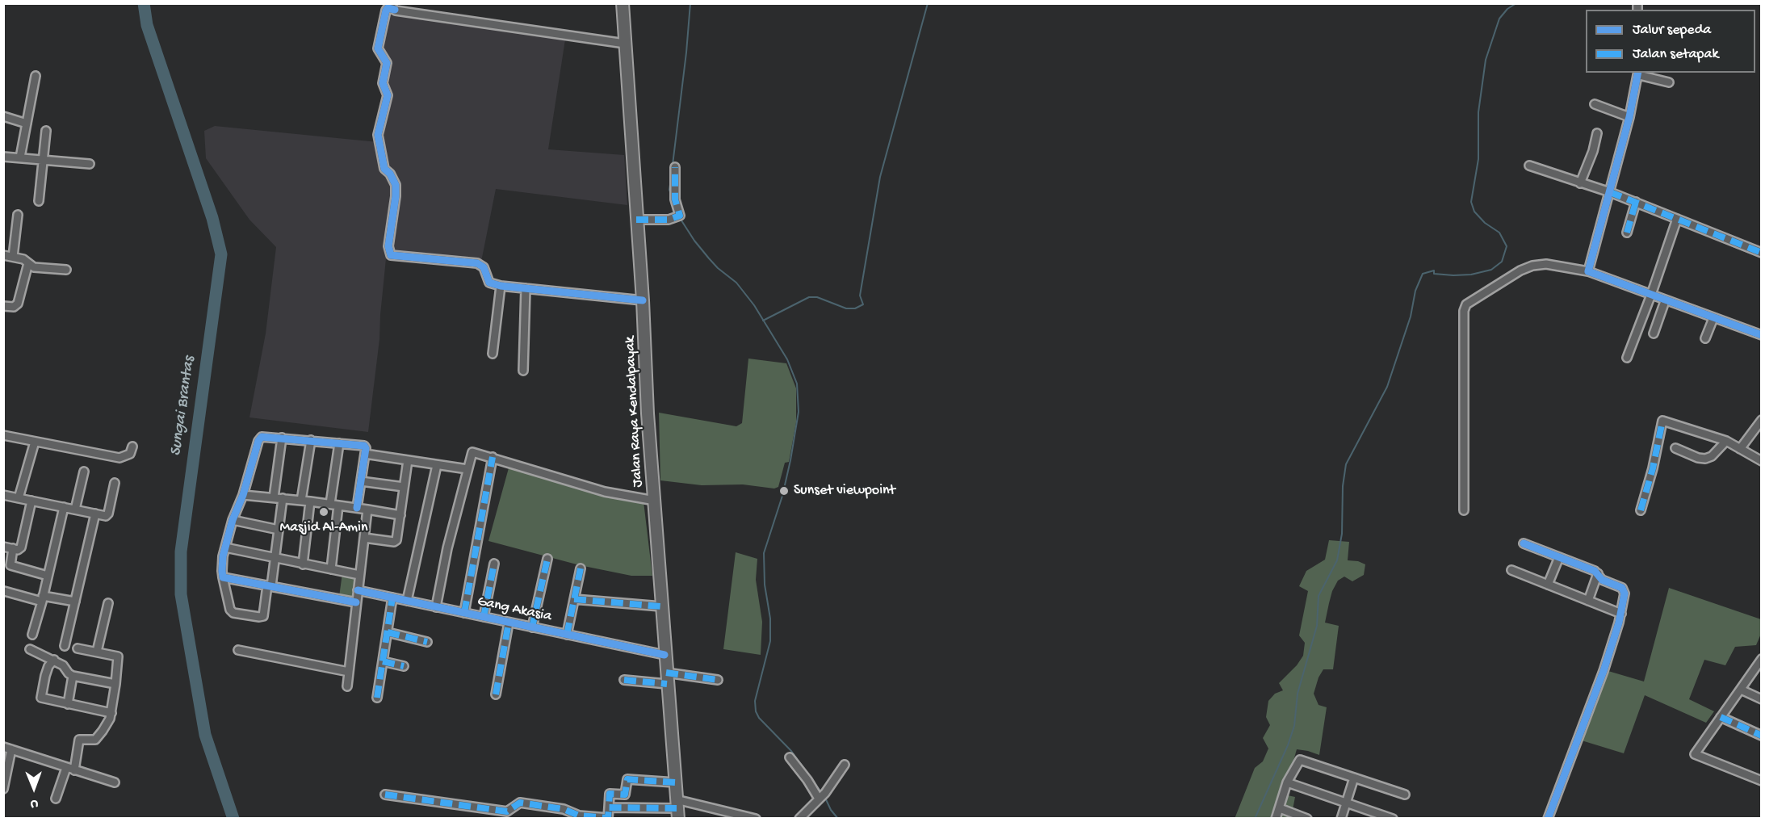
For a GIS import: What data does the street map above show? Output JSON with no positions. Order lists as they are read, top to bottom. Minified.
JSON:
{"streets":{"main road":["Jalan Raya Kendalpayak"],"street":["Gang Akasia"]},"crossings":[["Jalan Raya Kendalpayak","Gang Akasia"]],"water":["Sungai Brantas"],"places":["Sunset viewpoint","Masjid Al-Amin"],"legend":["Jalur sepeda","Jalan setapak"],"north":"bottom"}
